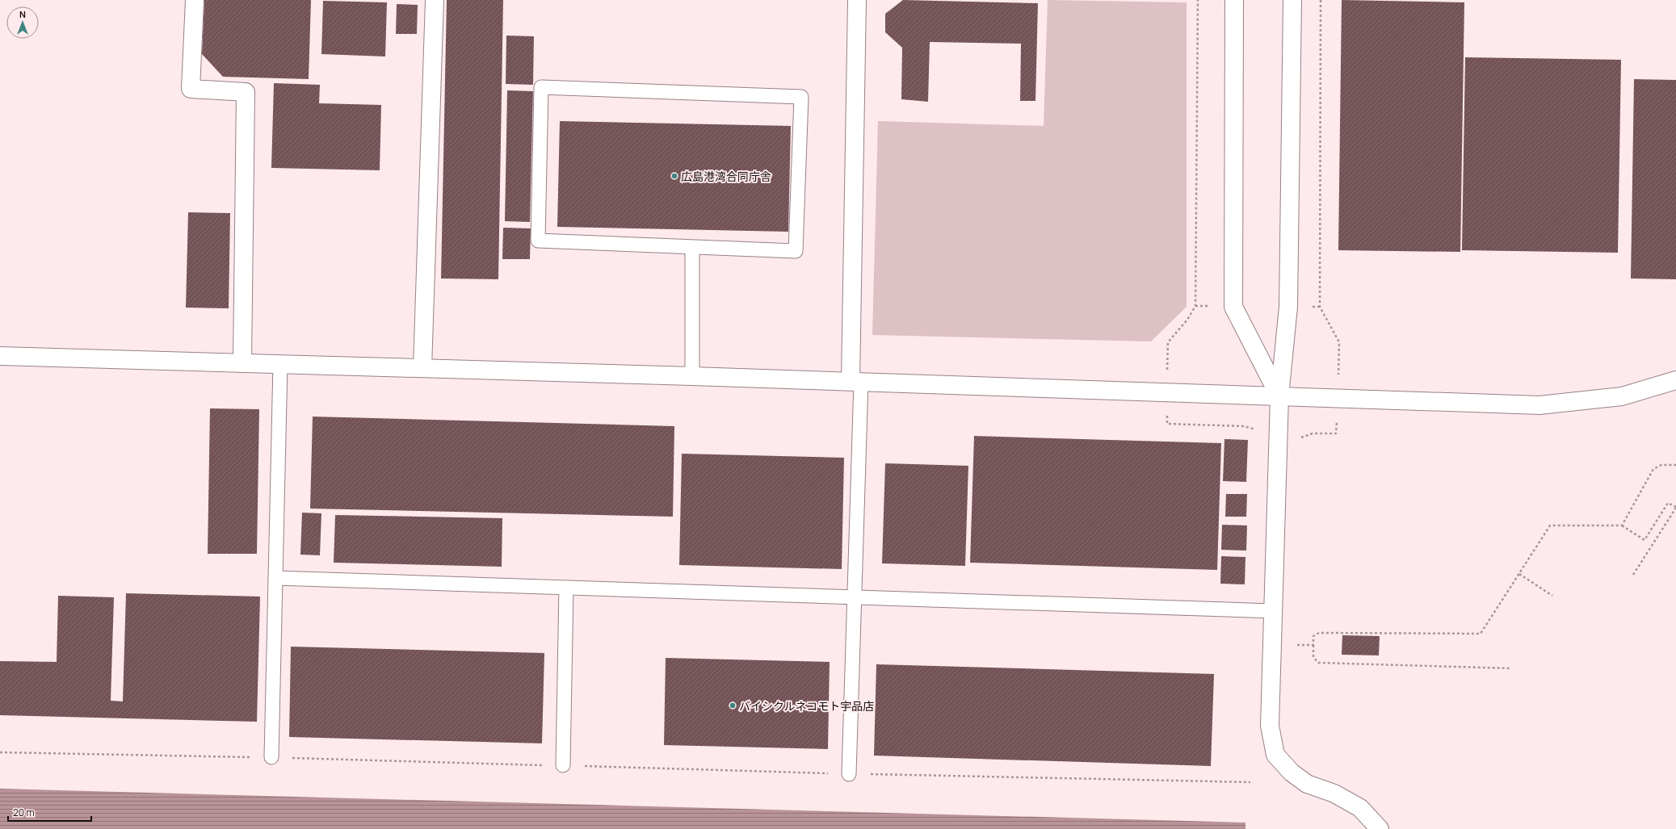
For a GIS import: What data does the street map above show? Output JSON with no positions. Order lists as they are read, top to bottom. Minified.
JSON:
{"places":["広島港湾合同庁舎","バイシクルネコモト宇品店"],"scale_bar":"20 m","north":"top"}
